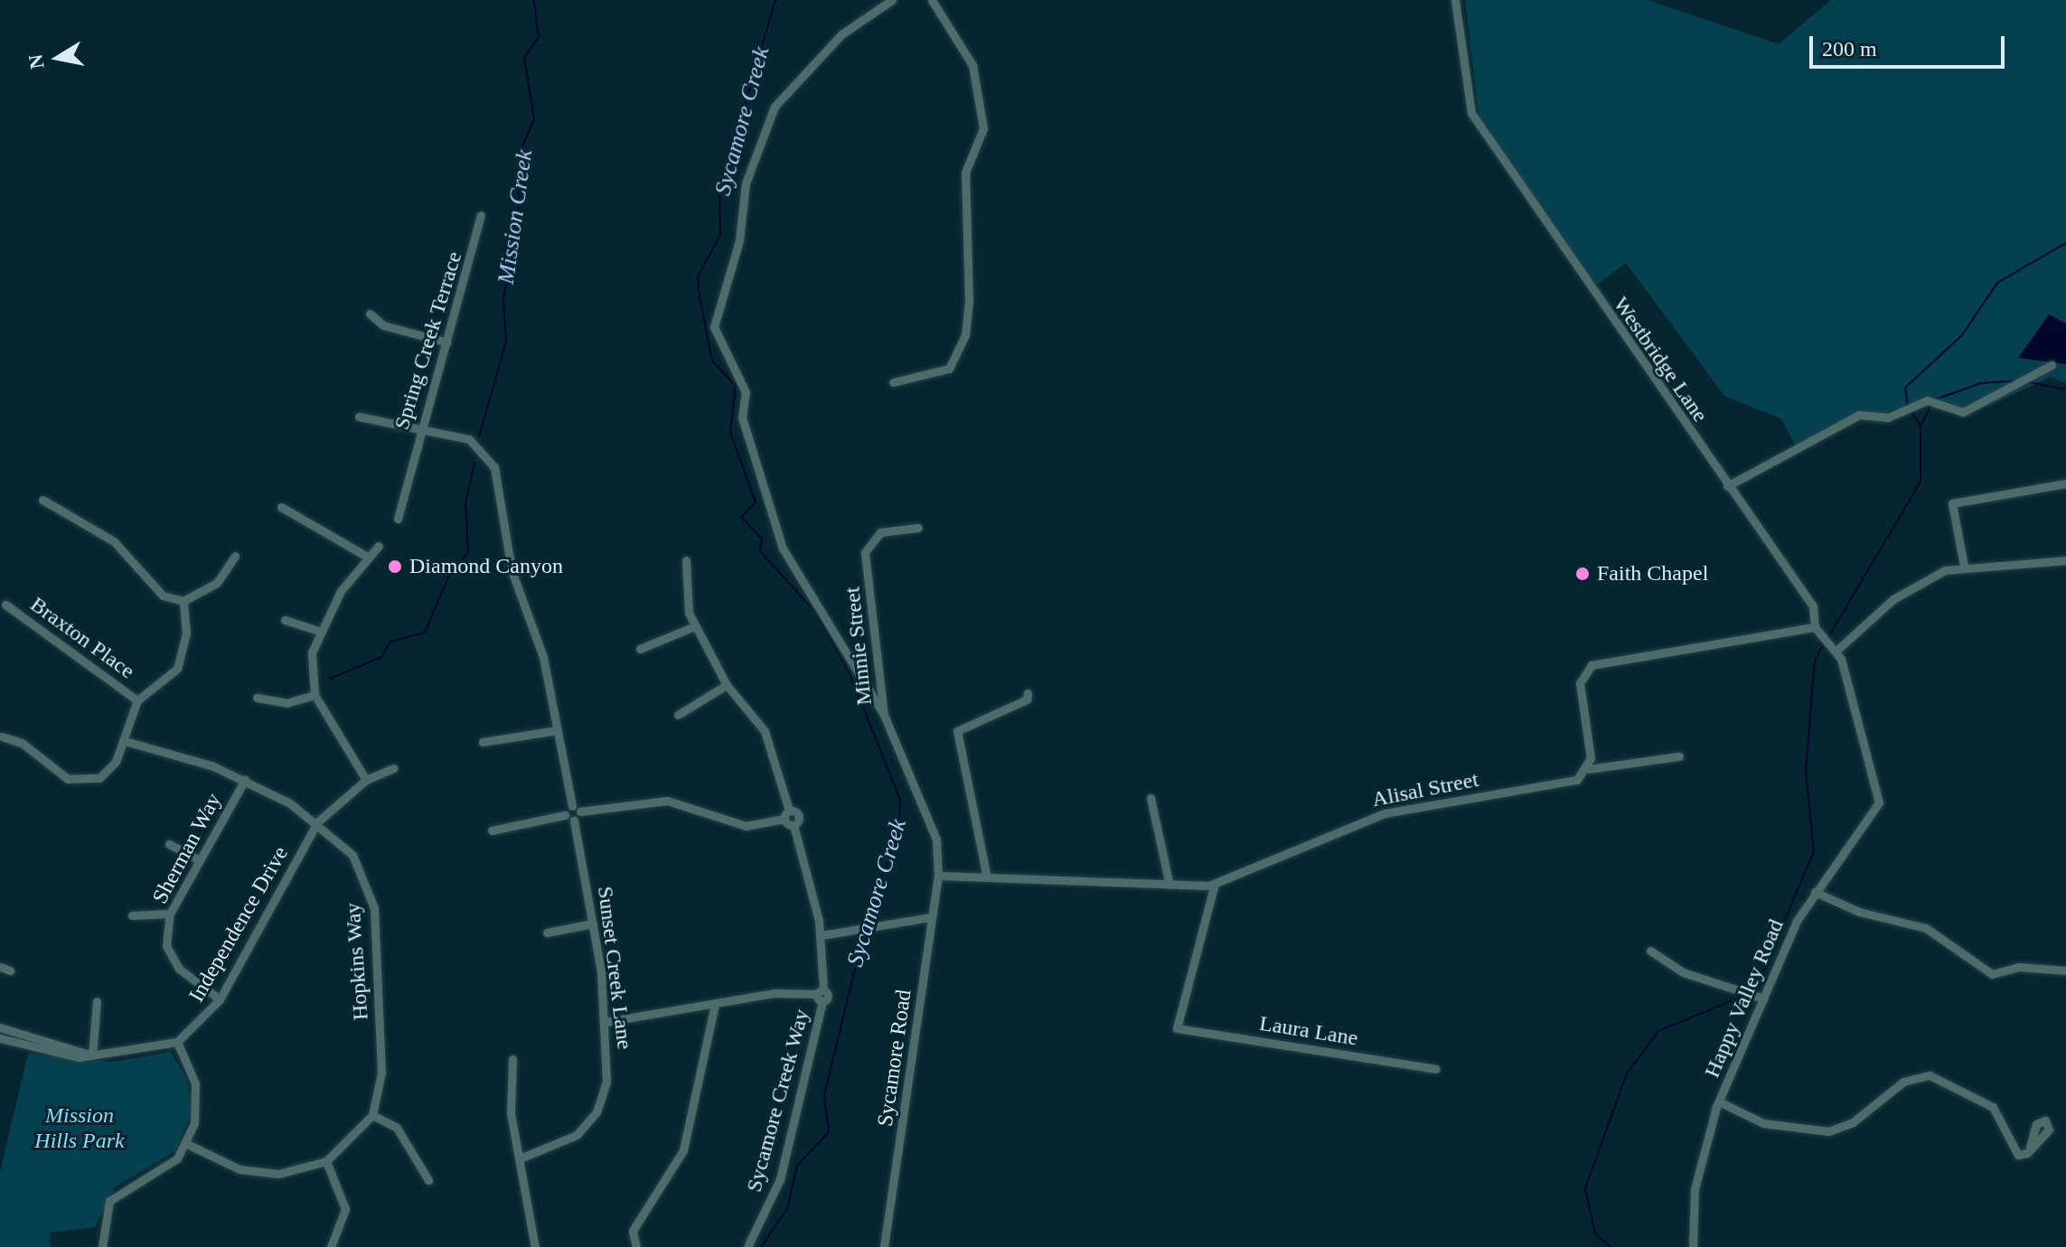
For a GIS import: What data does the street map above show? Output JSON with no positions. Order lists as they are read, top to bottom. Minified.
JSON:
{"streets":{"street":["Spring Creek Terrace","Westbridge Lane","Braxton Place","Minnie Street","Alisal Street","Sherman Way","Independence Drive","Hopkins Way","Sunset Creek Lane","Happy Valley Road","Laura Lane","Sycamore Road","Sycamore Creek Way"]},"crossings":[["Minnie Street","Alisal Street"],["Minnie Street","Sycamore Road"],["Alisal Street","Laura Lane"],["Alisal Street","Sycamore Road"],["Sherman Way","Independence Drive"],["Sherman Way","Hopkins Way"],["Independence Drive","Hopkins Way"]],"water":["Sycamore Creek","Mission Creek"],"parks":["Mission Hills Park"],"places":["Diamond Canyon","Faith Chapel"],"scale_bar":"200 m","north":"left"}
